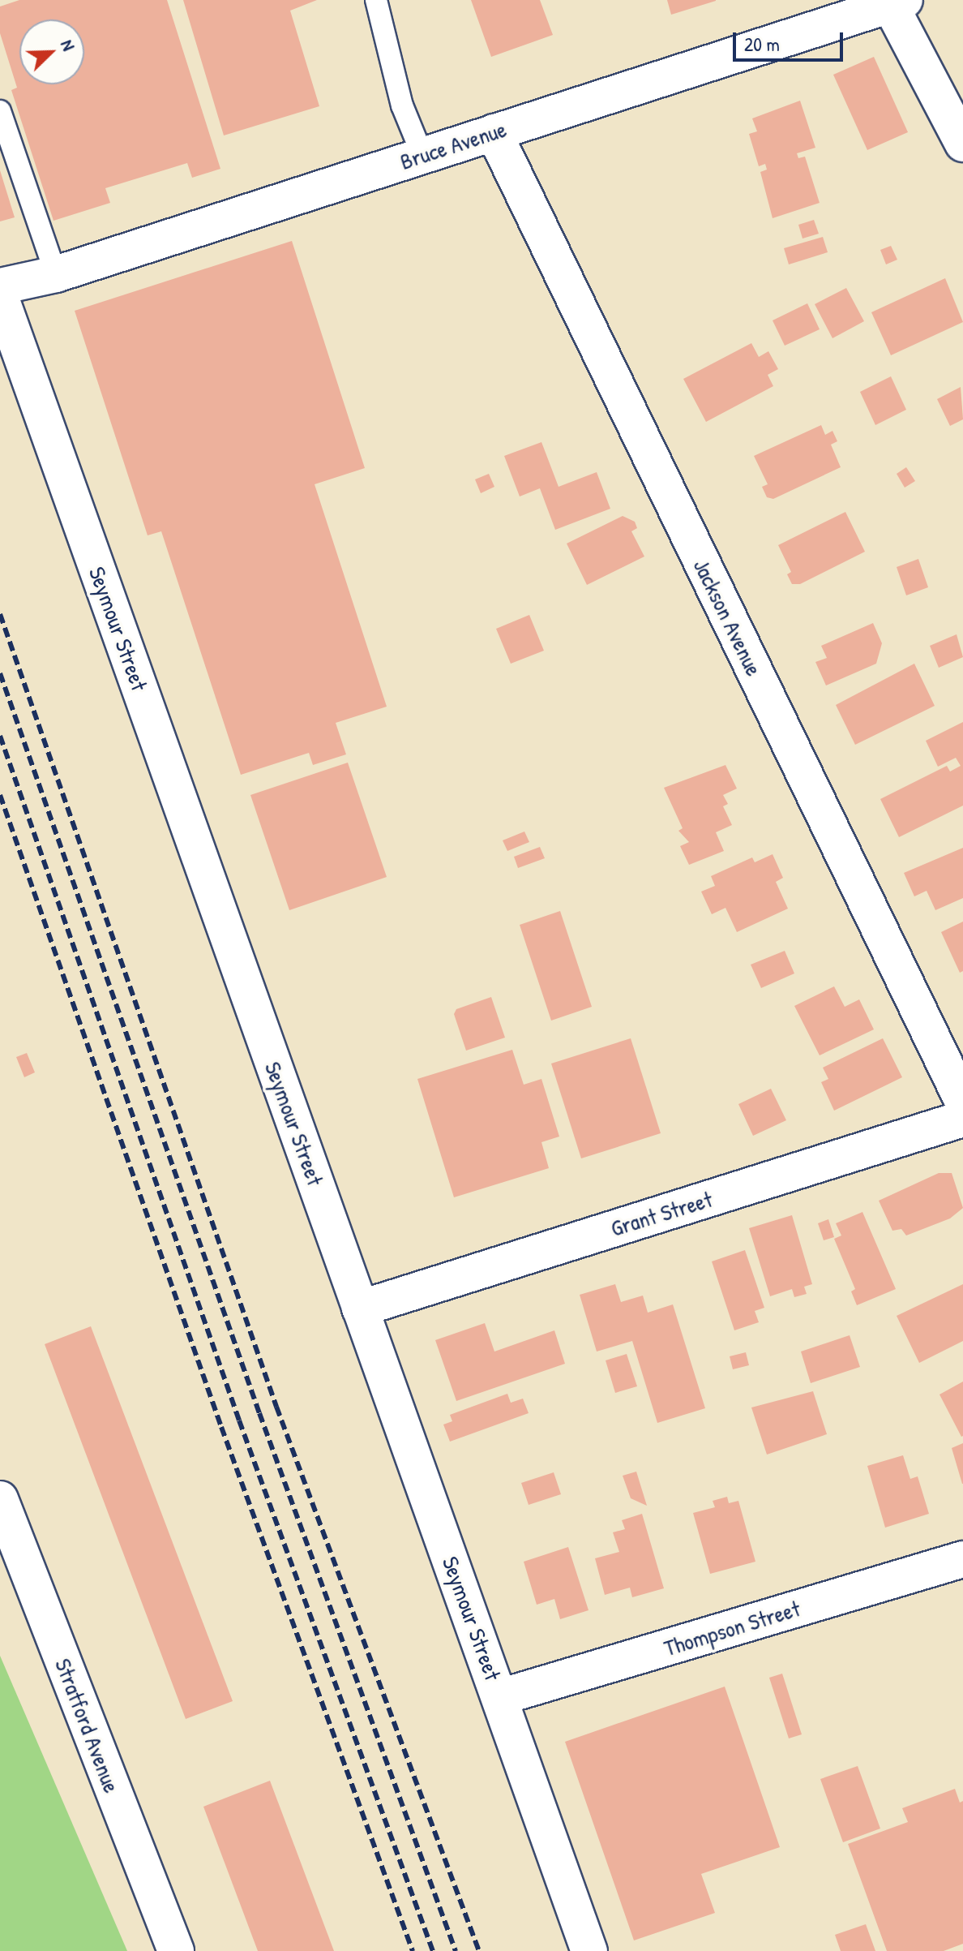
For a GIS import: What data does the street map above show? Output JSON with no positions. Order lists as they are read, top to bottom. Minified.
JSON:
{"streets":{"street":["Bruce Avenue","Jackson Avenue","Seymour Street","Grant Street","Thompson Street","Stratford Avenue"]},"crossings":[["Bruce Avenue","Jackson Avenue"],["Seymour Street","Grant Street"],["Seymour Street","Thompson Street"]],"scale_bar":"20 m","north":"top right"}
